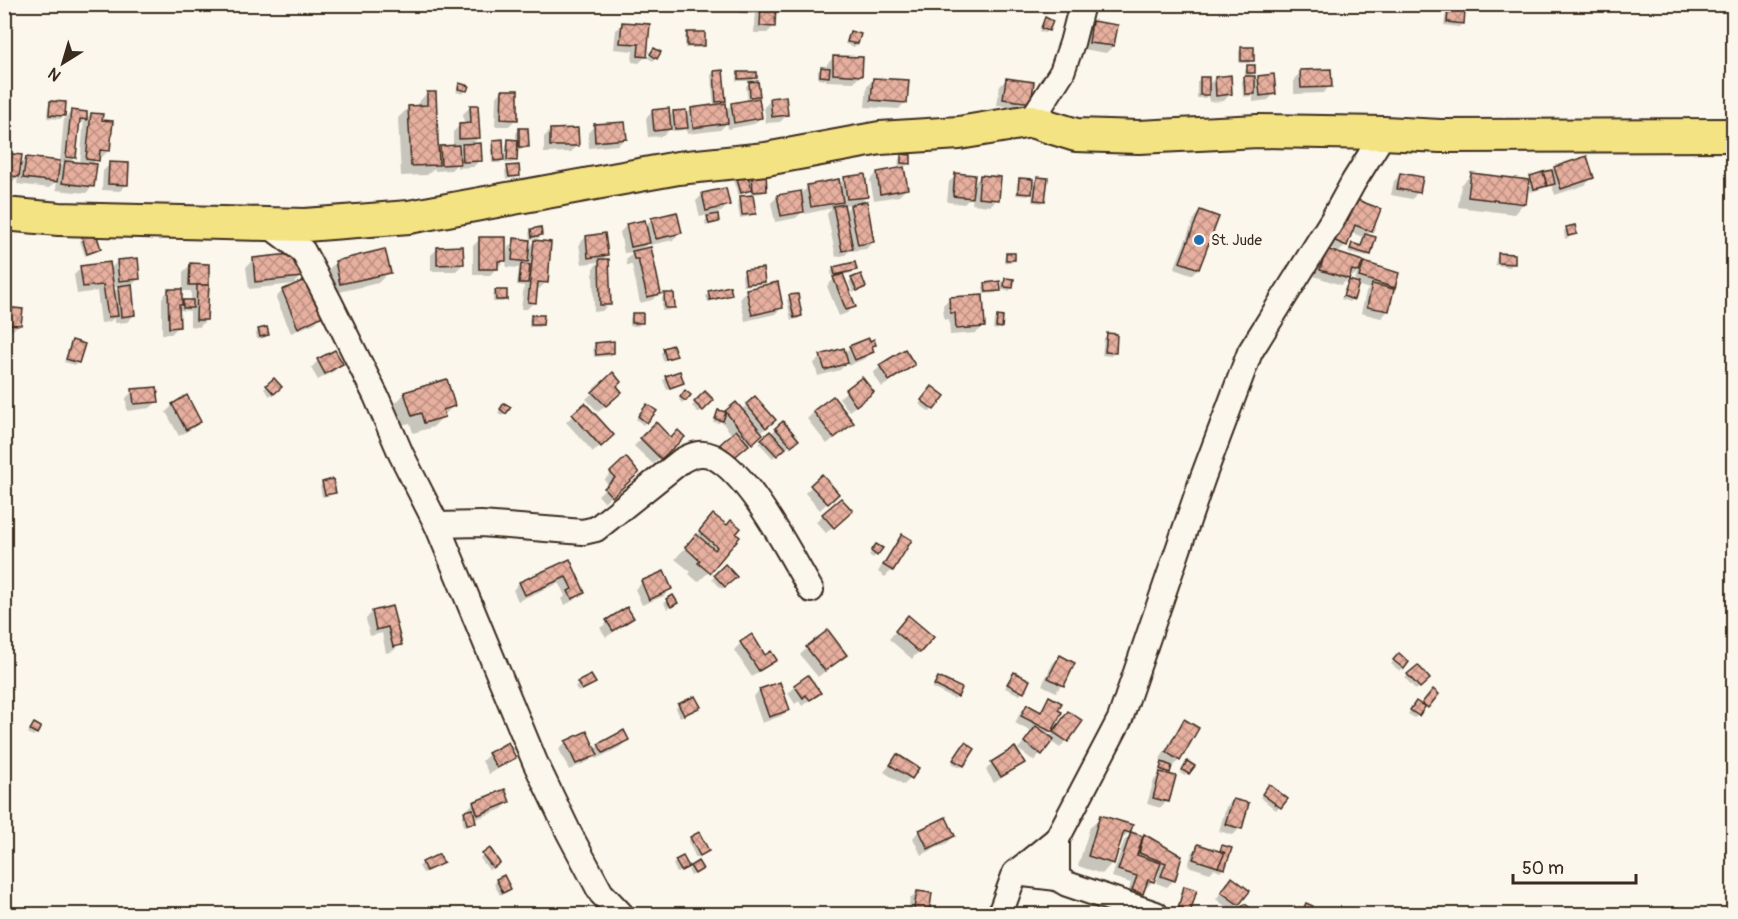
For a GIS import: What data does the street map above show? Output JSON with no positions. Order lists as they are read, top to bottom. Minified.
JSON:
{"places":["St. Jude"],"scale_bar":"50 m","north":"bottom left"}
